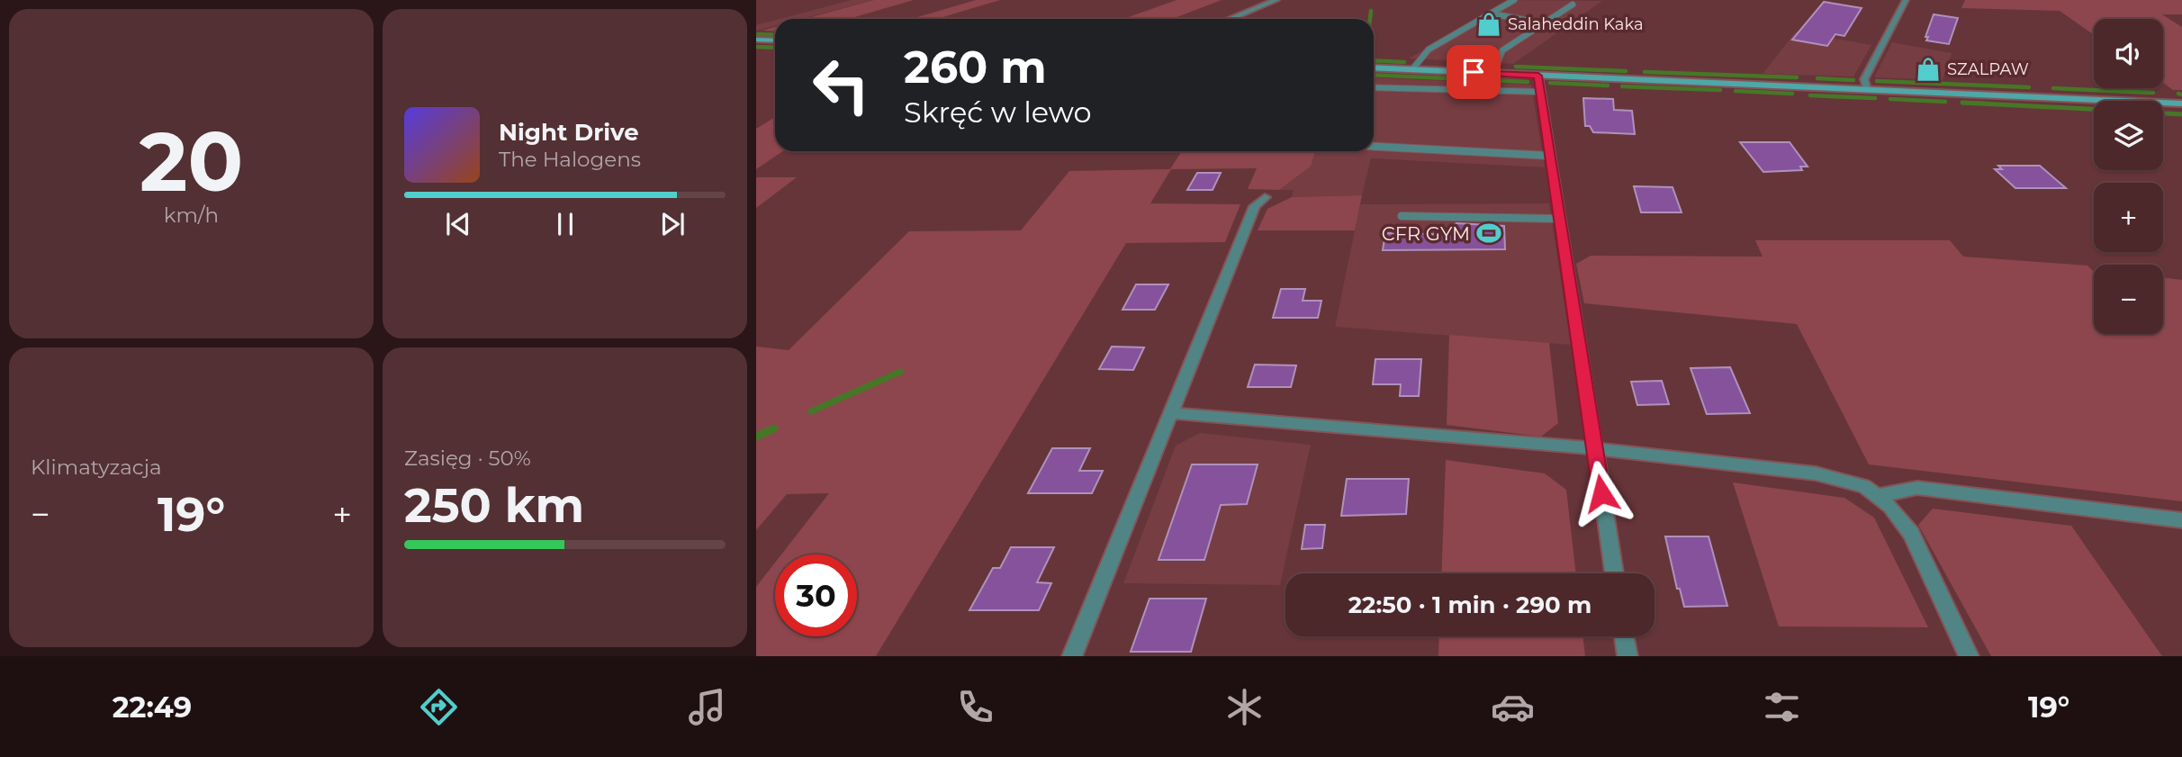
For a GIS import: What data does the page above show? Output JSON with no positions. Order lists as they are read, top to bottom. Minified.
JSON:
{"places":{"shop":["Salaheddin Kaka","SZALPAW"],"sports":["CFR GYM"]},"page":{"tile":[["20","km/h"],"Klimatyzacja",["Zasięg · 50%","250 km"]],"map_buttons":["+","−"],"turn":["260 m","Skręć w lewo"],"song":["Night Drive","The Halogens"],"heat":["−","19°","+"],"limit":"30","trip":"22:50 · 1 min · 290 m","tabs":["22:49","19°"]}}
